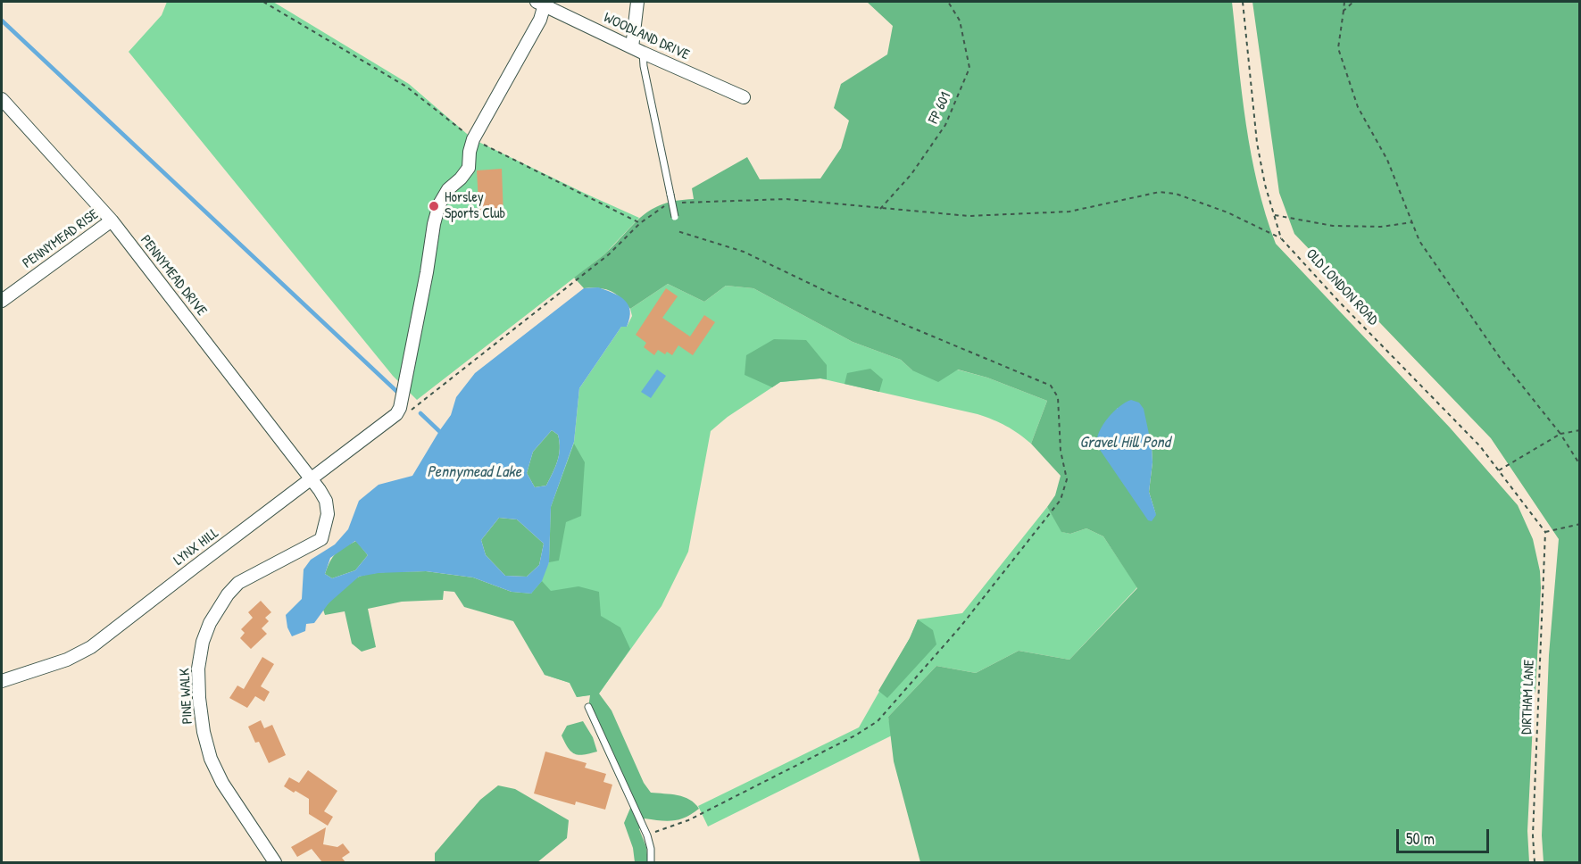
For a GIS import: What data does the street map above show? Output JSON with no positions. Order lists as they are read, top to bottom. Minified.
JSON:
{"streets":{"street":["WOODLAND DRIVE","PENNYMEAD RISE","PENNYMEAD DRIVE","LYNX HILL","PINE WALK"],"path":["FP 601","OLD LONDON ROAD","DIRTHAM LANE"]},"crossings":[["PENNYMEAD RISE","PENNYMEAD DRIVE"],["PENNYMEAD DRIVE","LYNX HILL"],["PENNYMEAD DRIVE","PINE WALK"],["OLD LONDON ROAD","DIRTHAM LANE"],["LYNX HILL","PINE WALK"]],"water":["Gravel Hill Pond","Pennymead Lake"],"places":["Horsley Sports Club"],"scale_bar":"50 m"}
